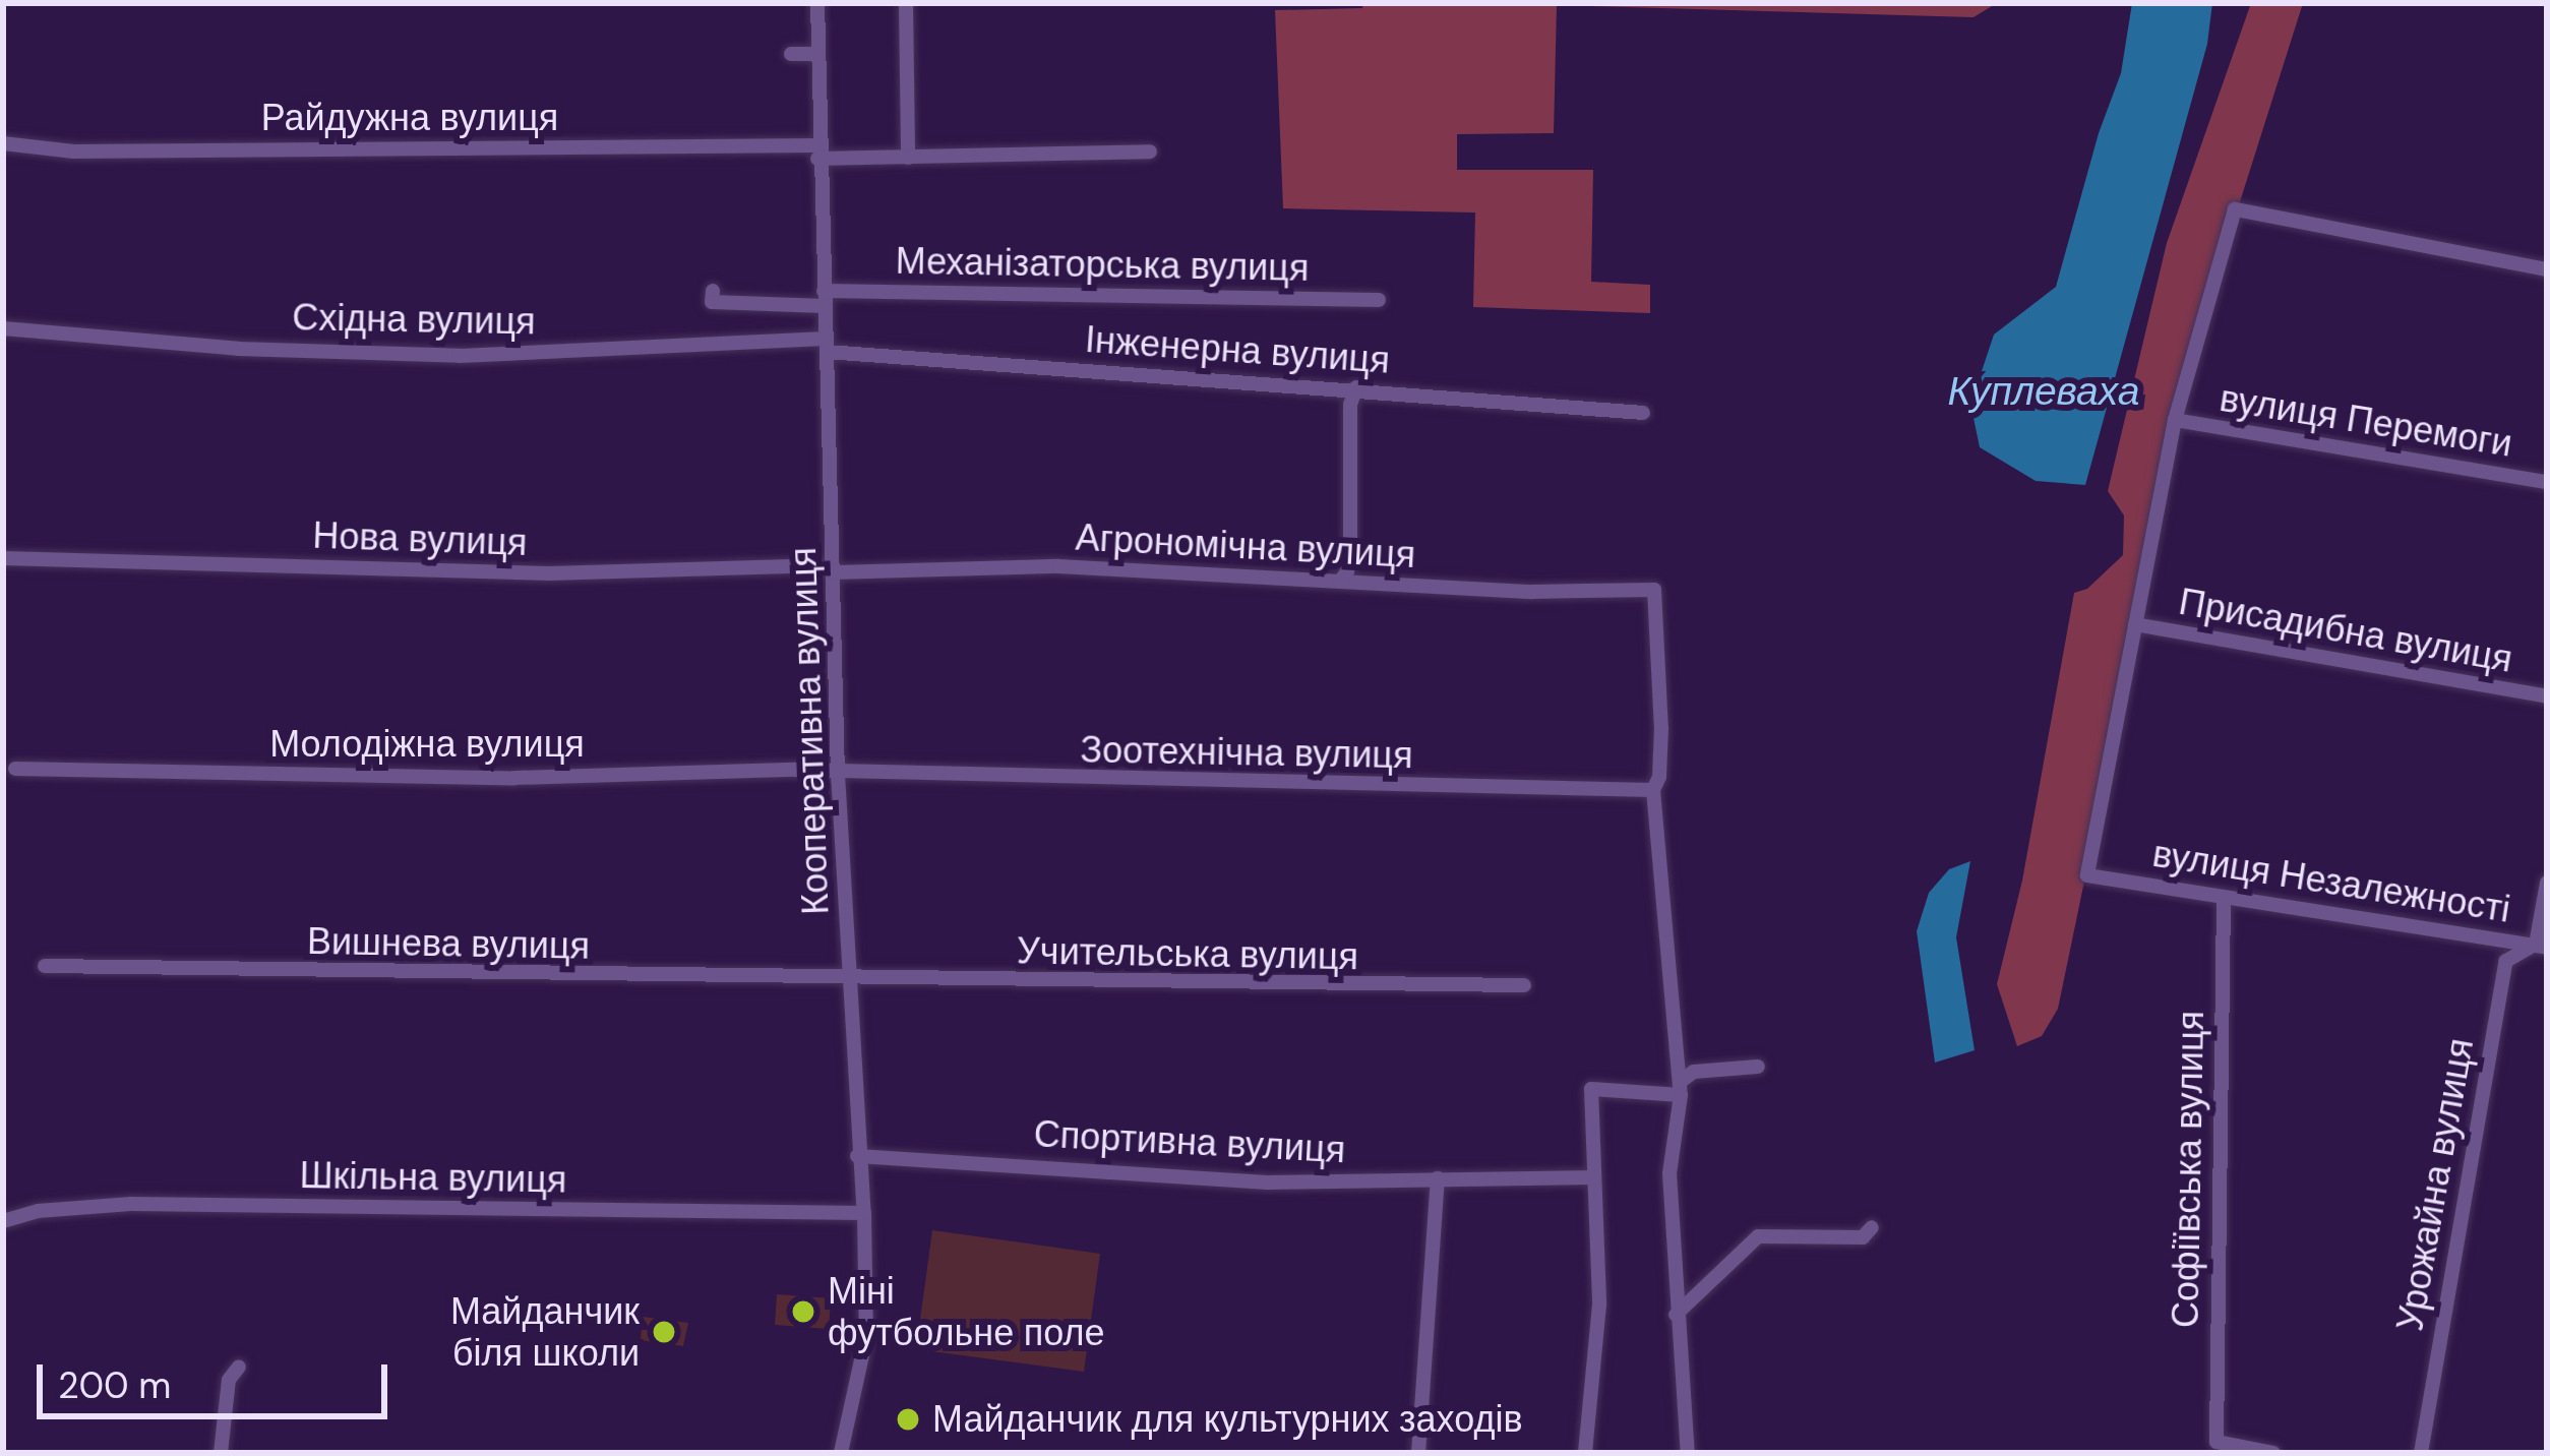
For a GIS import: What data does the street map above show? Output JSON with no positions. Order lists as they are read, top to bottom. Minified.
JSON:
{"streets":{"street":["Райдужна вулиця","Механізаторська вулиця","Східна вулиця","Інженерна вулиця","вулиця Перемоги","Нова вулиця","Агрономічна вулиця","Присадибна вулиця","Кооперативна вулиця","Молодіжна вулиця","Зоотехнічна вулиця","вулиця Незалежності","Вишнева вулиця","Учительська вулиця","Спортивна вулиця","Софіївська вулиця","Шкільна вулиця","Урожайна вулиця"]},"crossings":[["Райдужна вулиця","Кооперативна вулиця"],["Механізаторська вулиця","Кооперативна вулиця"],["Східна вулиця","Інженерна вулиця"],["Східна вулиця","Кооперативна вулиця"],["Інженерна вулиця","Кооперативна вулиця"],["Нова вулиця","Агрономічна вулиця"],["Нова вулиця","Кооперативна вулиця"],["Агрономічна вулиця","Кооперативна вулиця"],["Агрономічна вулиця","Зоотехнічна вулиця"],["Присадибна вулиця","вулиця Незалежності"],["Кооперативна вулиця","Молодіжна вулиця"],["Кооперативна вулиця","Зоотехнічна вулиця"],["Кооперативна вулиця","Вишнева вулиця"],["Кооперативна вулиця","Учительська вулиця"],["Кооперативна вулиця","Спортивна вулиця"],["Кооперативна вулиця","Шкільна вулиця"],["Молодіжна вулиця","Зоотехнічна вулиця"],["вулиця Незалежності","Софіївська вулиця"],["вулиця Незалежності","Урожайна вулиця"],["Вишнева вулиця","Учительська вулиця"]],"water":["Куплеваха"],"places":["Міні футбольне поле","Майданчик біля школи","Майданчик для культурних заходів"],"scale_bar":"200 m"}
